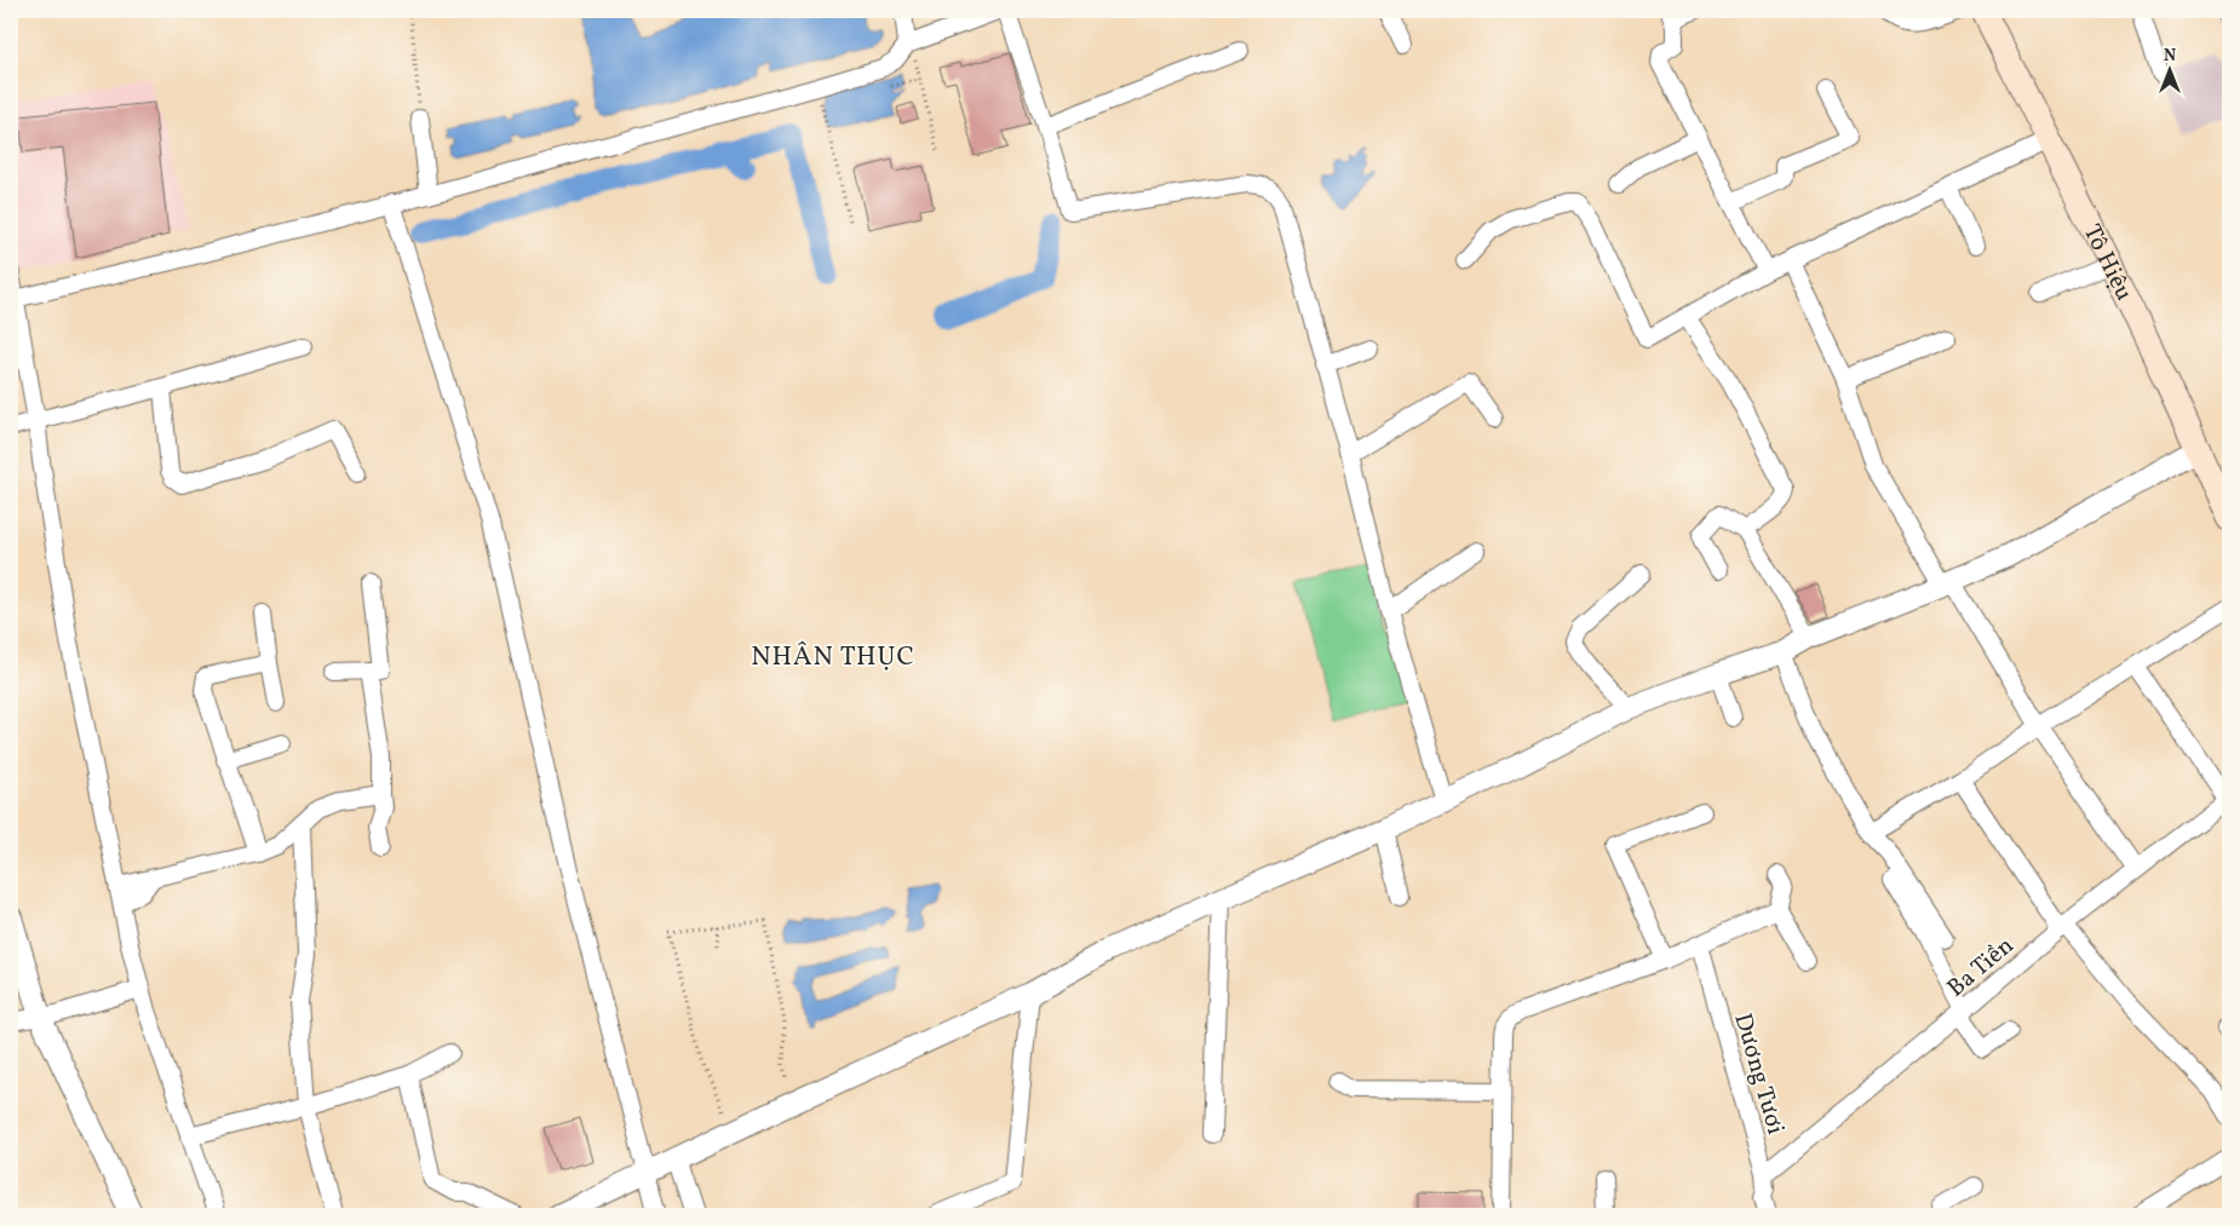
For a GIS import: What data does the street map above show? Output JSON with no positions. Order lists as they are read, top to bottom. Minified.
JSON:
{"streets":{"main road":["Tô Hiệu"],"street":["Ba Tiền","Dương Tươi"]},"crossings":[["Ba Tiền","Dương Tươi"]],"districts":["NHÂN THỤC"],"north":"top"}
